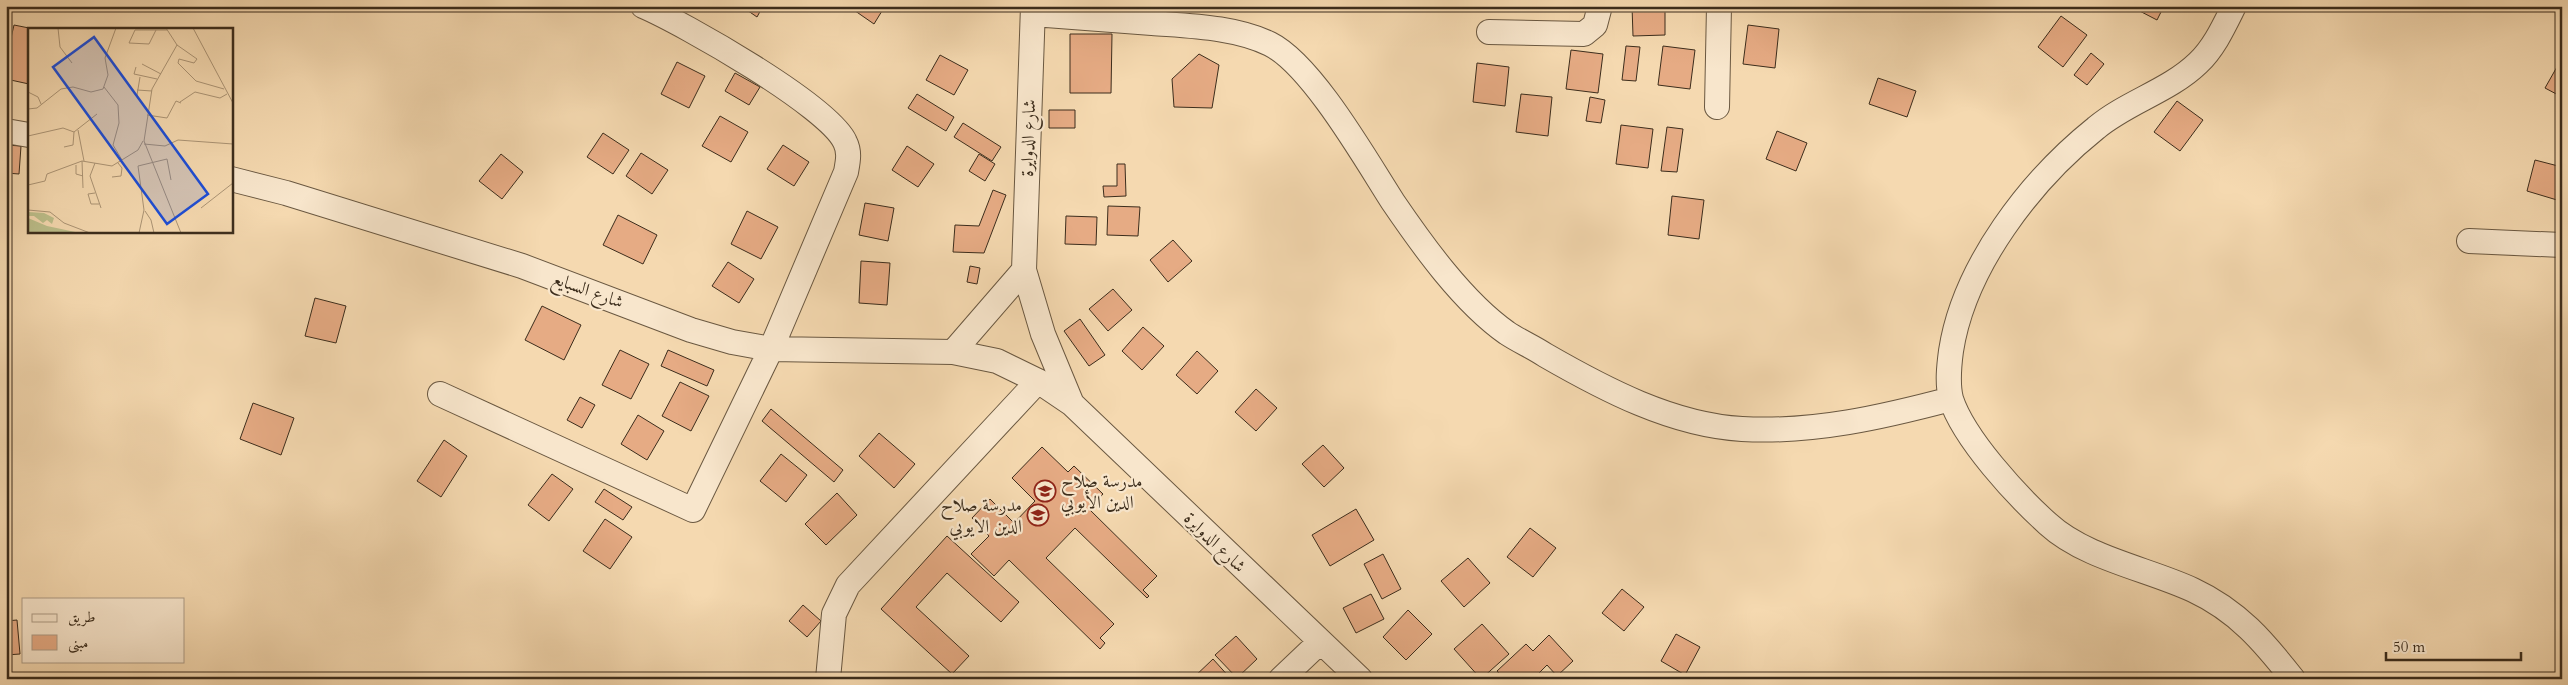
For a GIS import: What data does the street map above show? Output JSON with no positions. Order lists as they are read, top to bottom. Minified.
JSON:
{"streets":{"street":["شارع الدوايرة","شارع السبايع"]},"crossings":[["شارع الدوايرة","شارع السبايع"]],"places":{"school or university":["مدرسة صلاح الدين الأيوبي","مدرسة صلاح الدين الايوبي"]},"legend":["طريق","مبنى"],"scale_bar":"50 m"}
